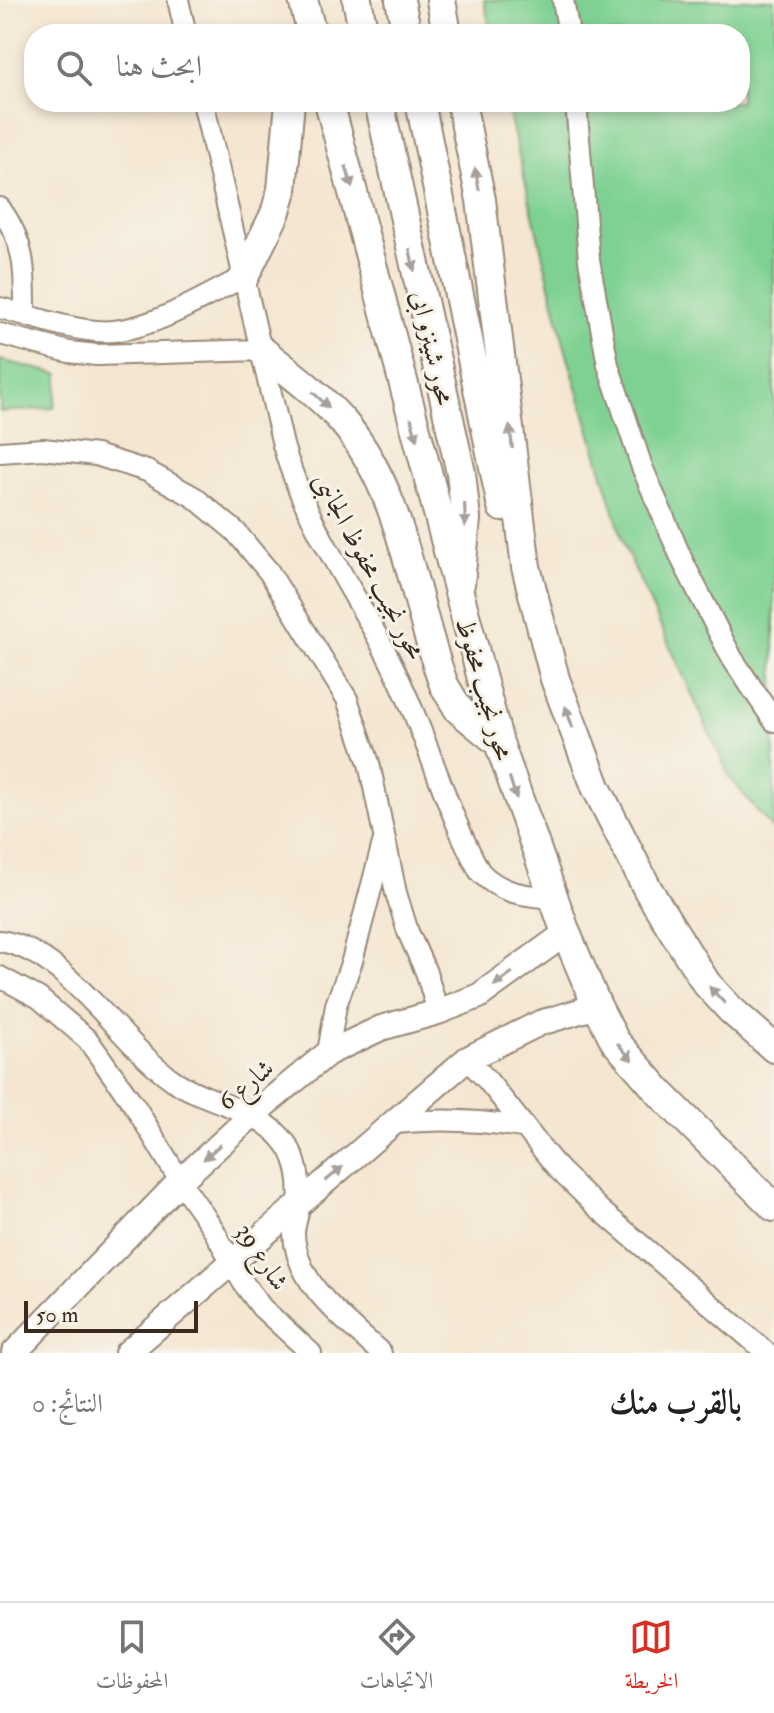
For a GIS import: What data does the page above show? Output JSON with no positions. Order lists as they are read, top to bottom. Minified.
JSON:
{"streets":{"main road":["محور شينزو ابى","محور نجيب محفوظ"],"street":["محور نجيب محفوظ الجانبى","شارع 6","شارع 39"]},"crossings":[["محور شينزو ابى","محور نجيب محفوظ"],["محور نجيب محفوظ الجانبى","محور نجيب محفوظ"],["محور نجيب محفوظ","شارع 6"],["شارع 6","شارع 39"]],"scale_bar":"50 m","page":{"search":"ابحث هنا","scale":"50 m","heading":["بالقرب منك","النتائج: 0"],"nav":["الخريطة","الاتجاهات","المحفوظات"]}}
